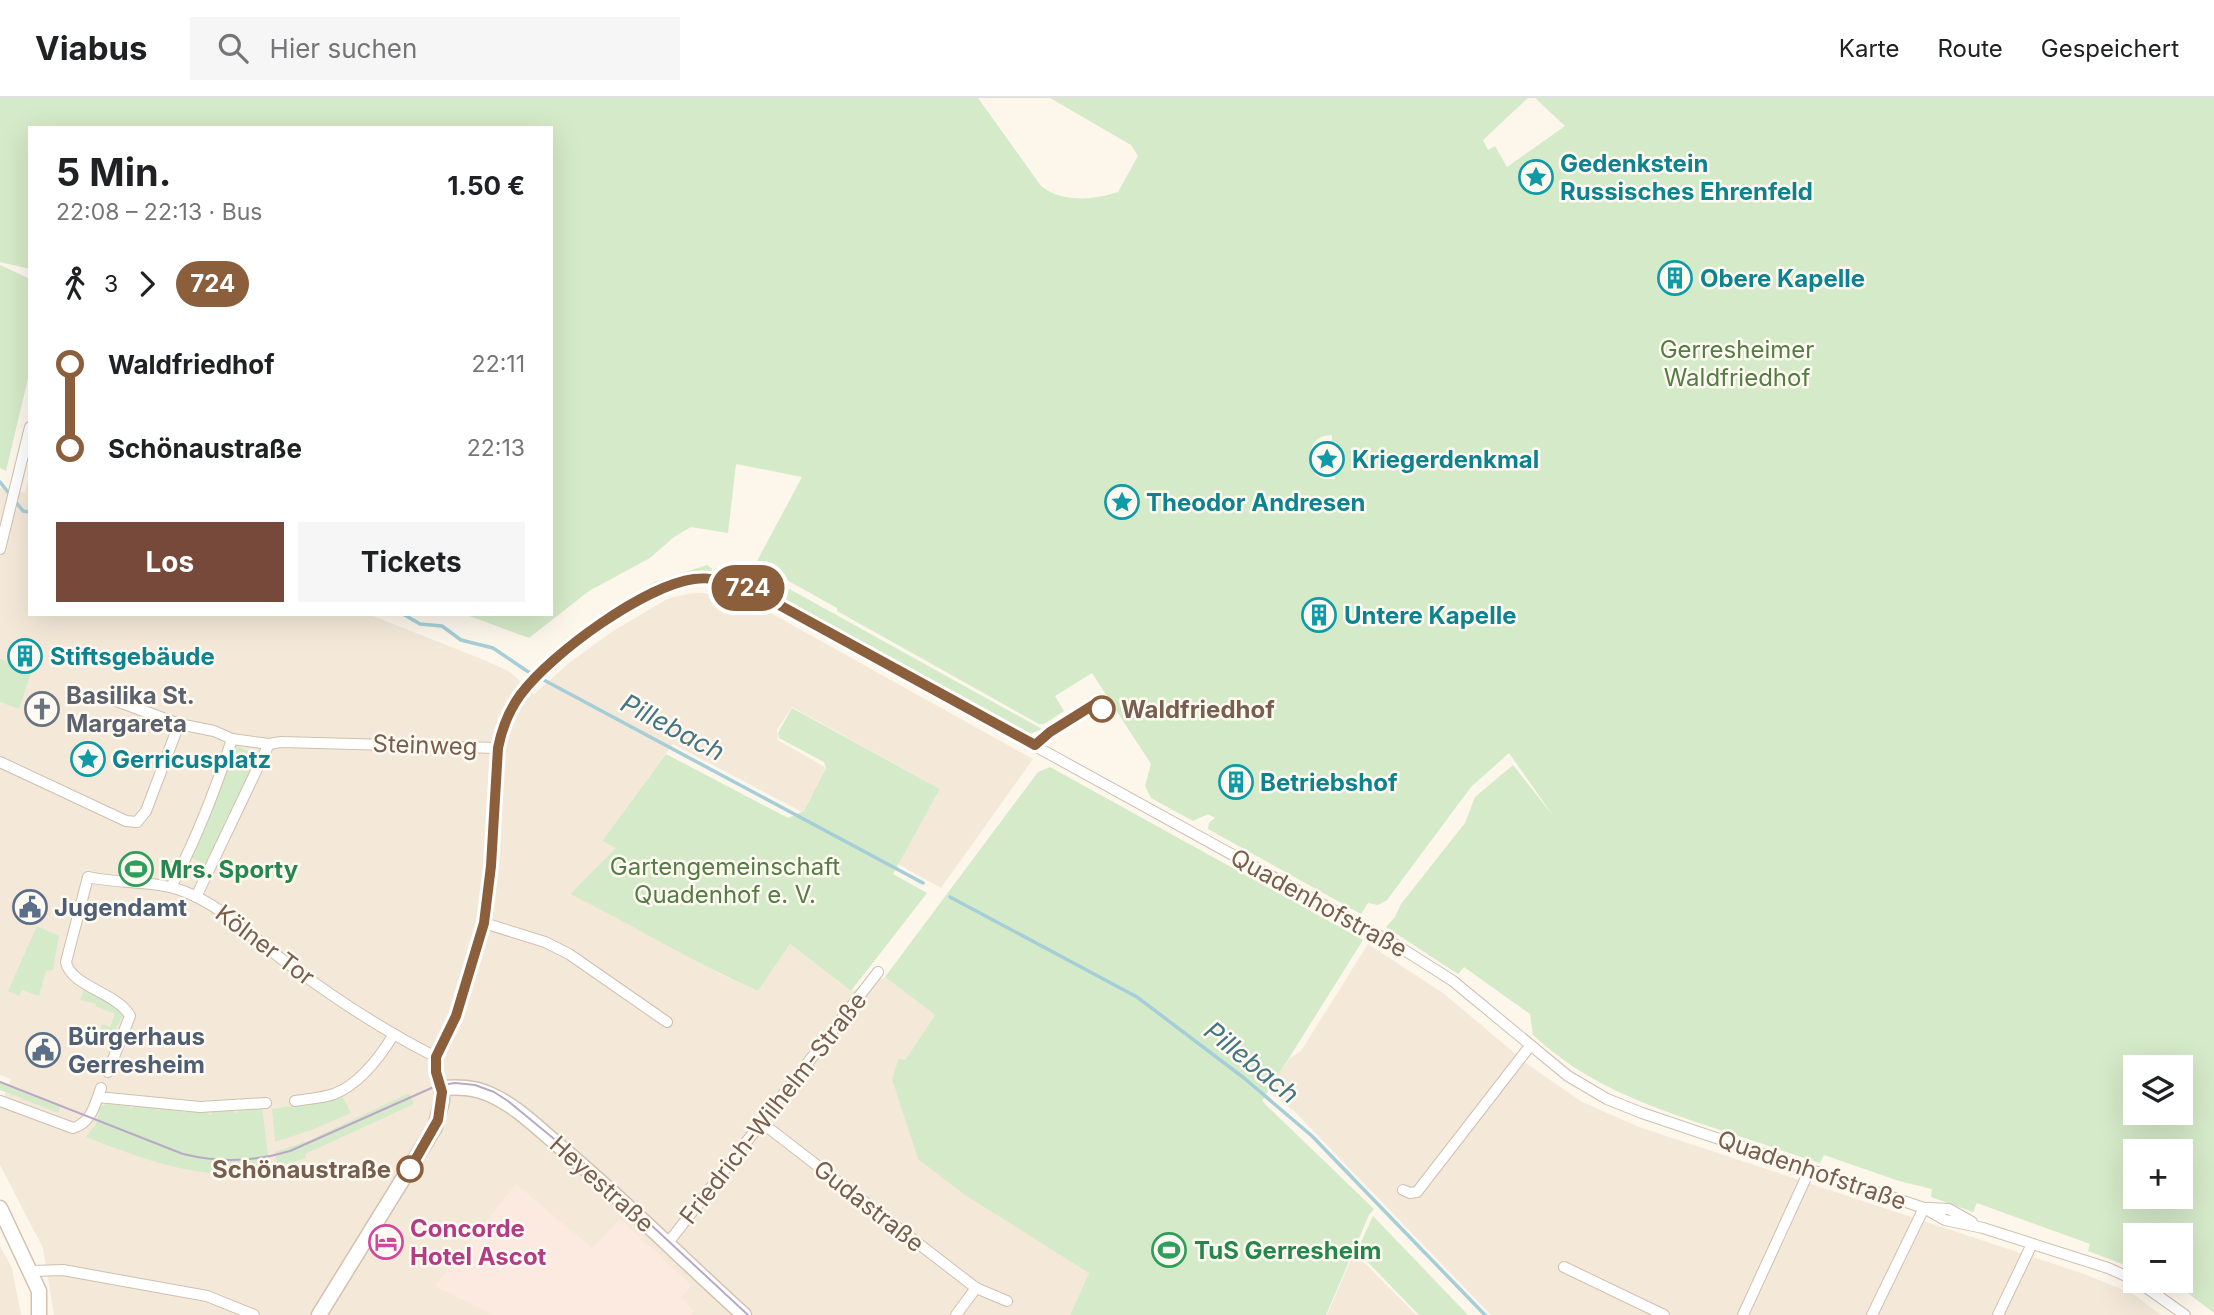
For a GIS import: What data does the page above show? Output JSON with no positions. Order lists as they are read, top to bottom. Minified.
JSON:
{"streets":{"street":["Steinweg","Quadenhofstraße","Kölner Tor","Friedrich-Wilhelm-Straße","Heyestraße","Gudastraße"]},"crossings":[["Steinweg","Quadenhofstraße"],["Friedrich-Wilhelm-Straße","Heyestraße"],["Friedrich-Wilhelm-Straße","Gudastraße"]],"water":["Pillebach"],"parks":["Gerresheimer Waldfriedhof","Gartengemeinschaft Quadenhof e. V."],"places":{"place":["Gedenkstein Russisches Ehrenfeld","Kriegerdenkmal","Theodor Andresen","Gerricusplatz"],"building":["Obere Kapelle","Untere Kapelle","Stiftsgebäude","Betriebshof"],"church":["Basilika St. Margareta"],"other":["Waldfriedhof","Schönaustraße"],"sports":["Mrs. Sporty","TuS Gerresheim"],"public building":["Jugendamt","Bürgerhaus Gerresheim"],"hotel":["Concorde Hotel Ascot"]},"lines":["bus line 724"],"page":{"header":"Viabus","search":"Hier suchen","nav":["Karte","Route","Gespeichert"],"on_map":"724","heading":["5 Min.","22:08 – 22:13 · Bus","1.50 €"],"legs":["3","724"],"list":[{"name":"Waldfriedhof","value":"22:11"},{"name":"Schönaustraße","value":"22:13"}],"buttons":["Los","Tickets"],"map_buttons":["+","−"]}}
